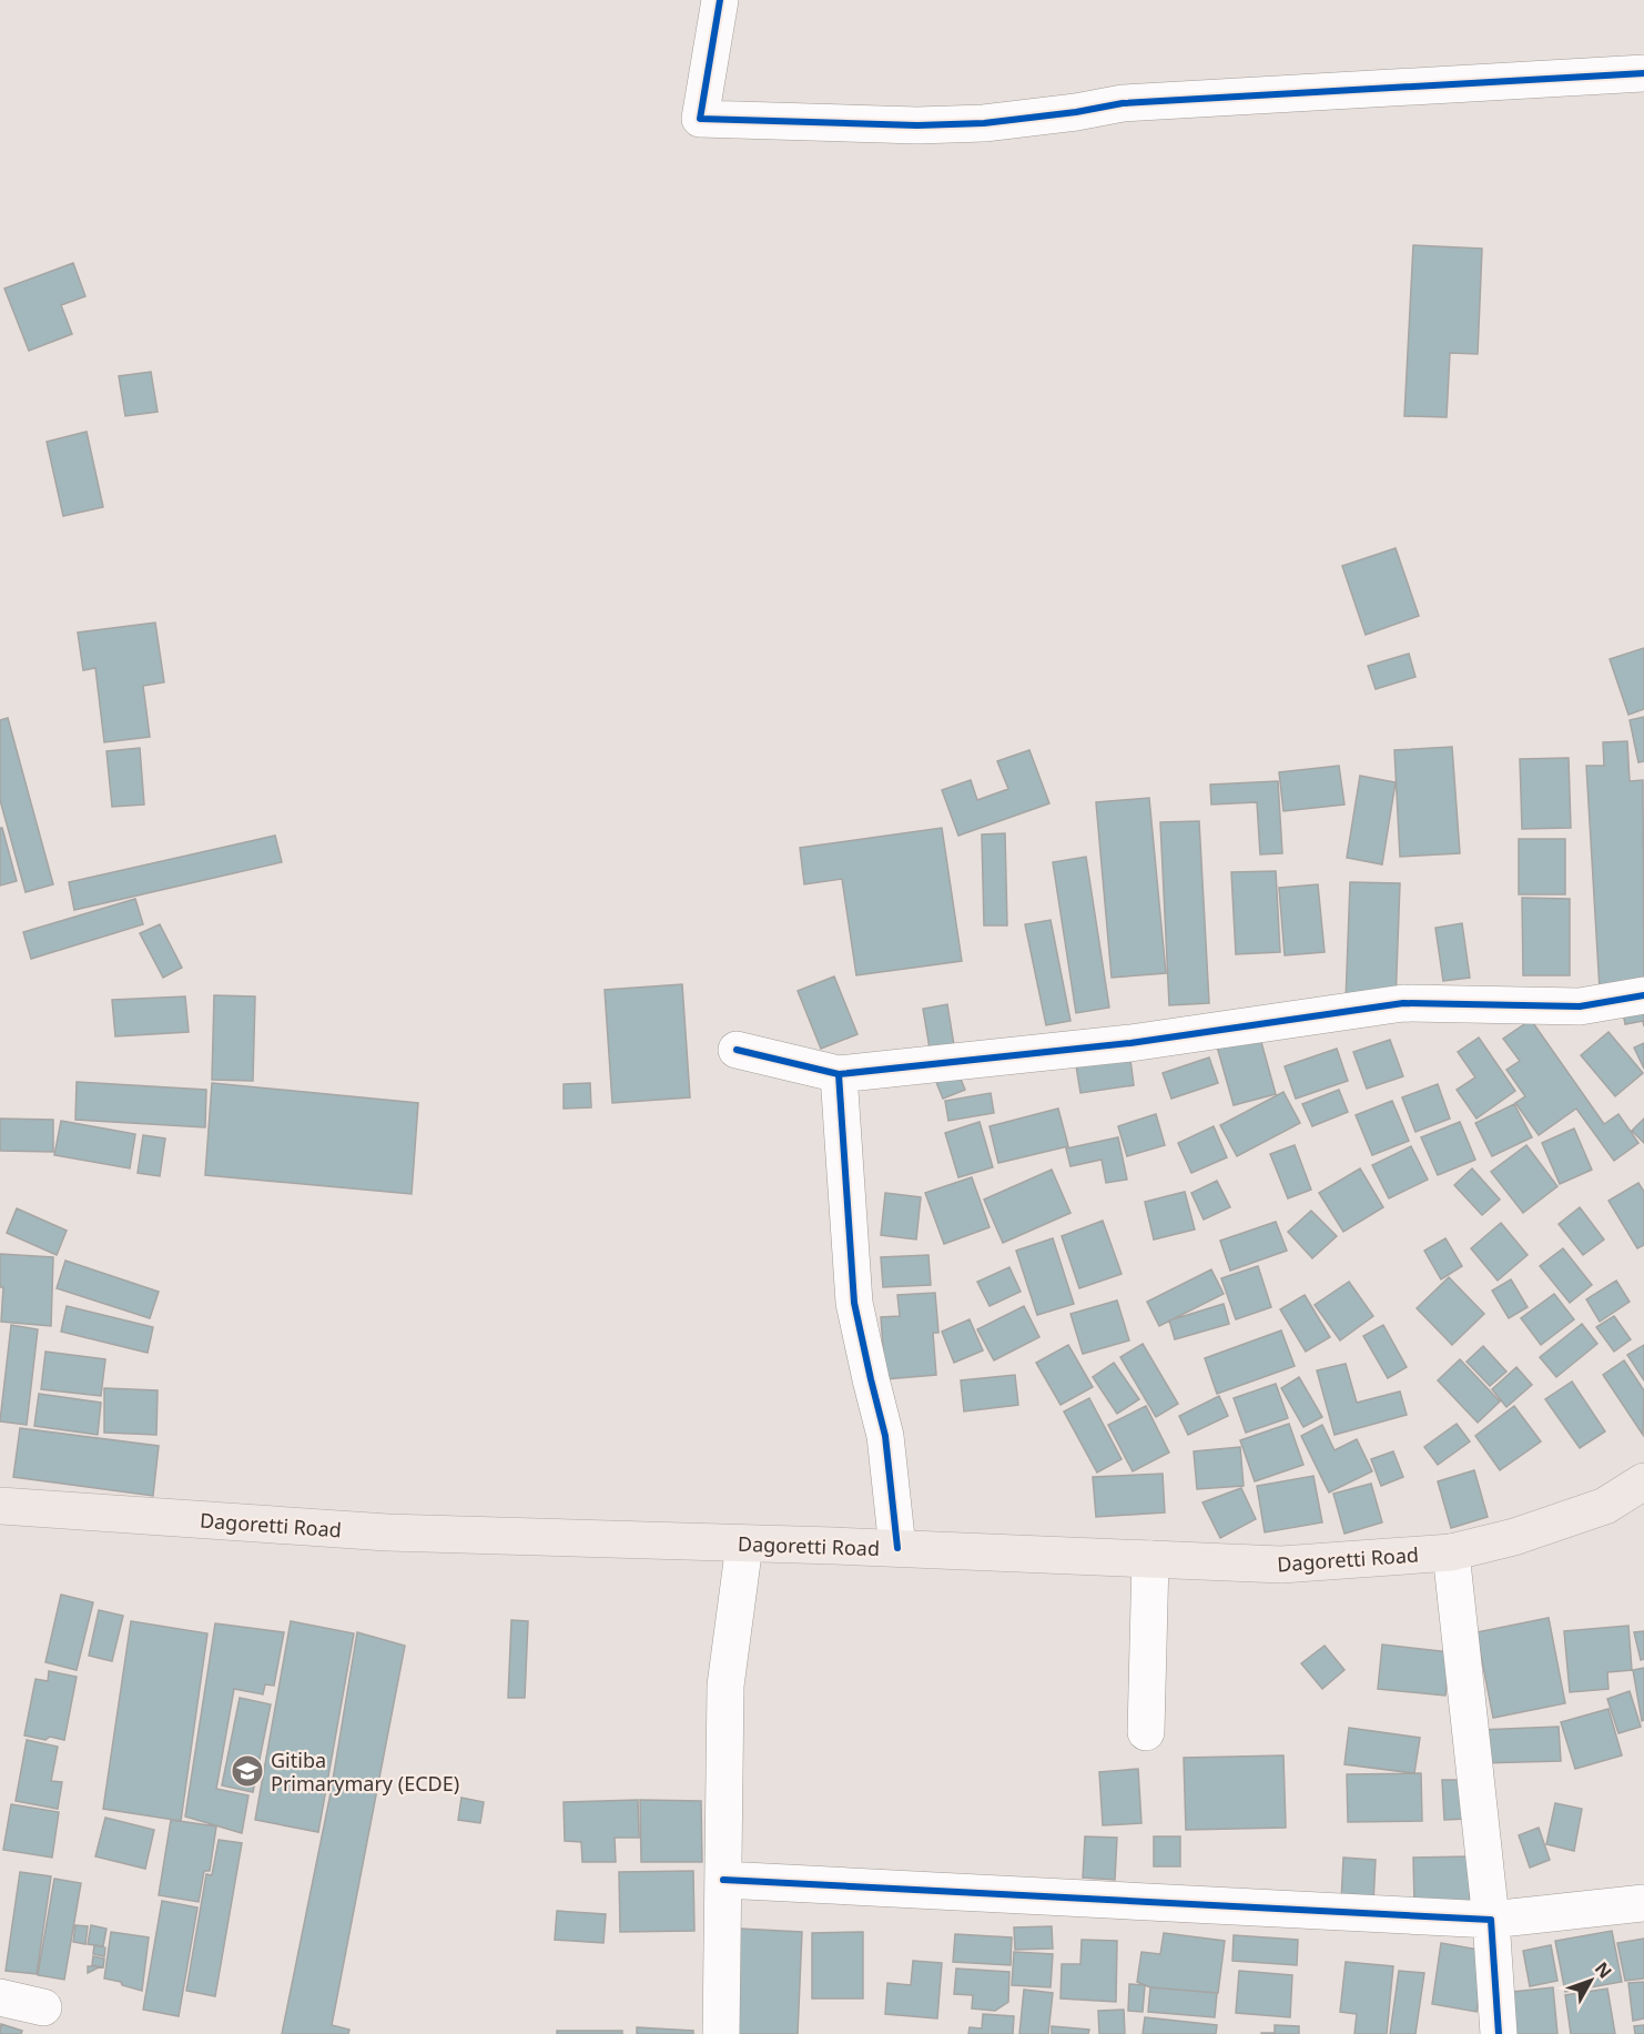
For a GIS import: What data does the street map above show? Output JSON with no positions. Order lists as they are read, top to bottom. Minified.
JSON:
{"streets":{"main road":["Dagoretti Road"]},"places":{"school or university":["Gitiba Primarymary (ECDE)"]},"north":"top right"}
